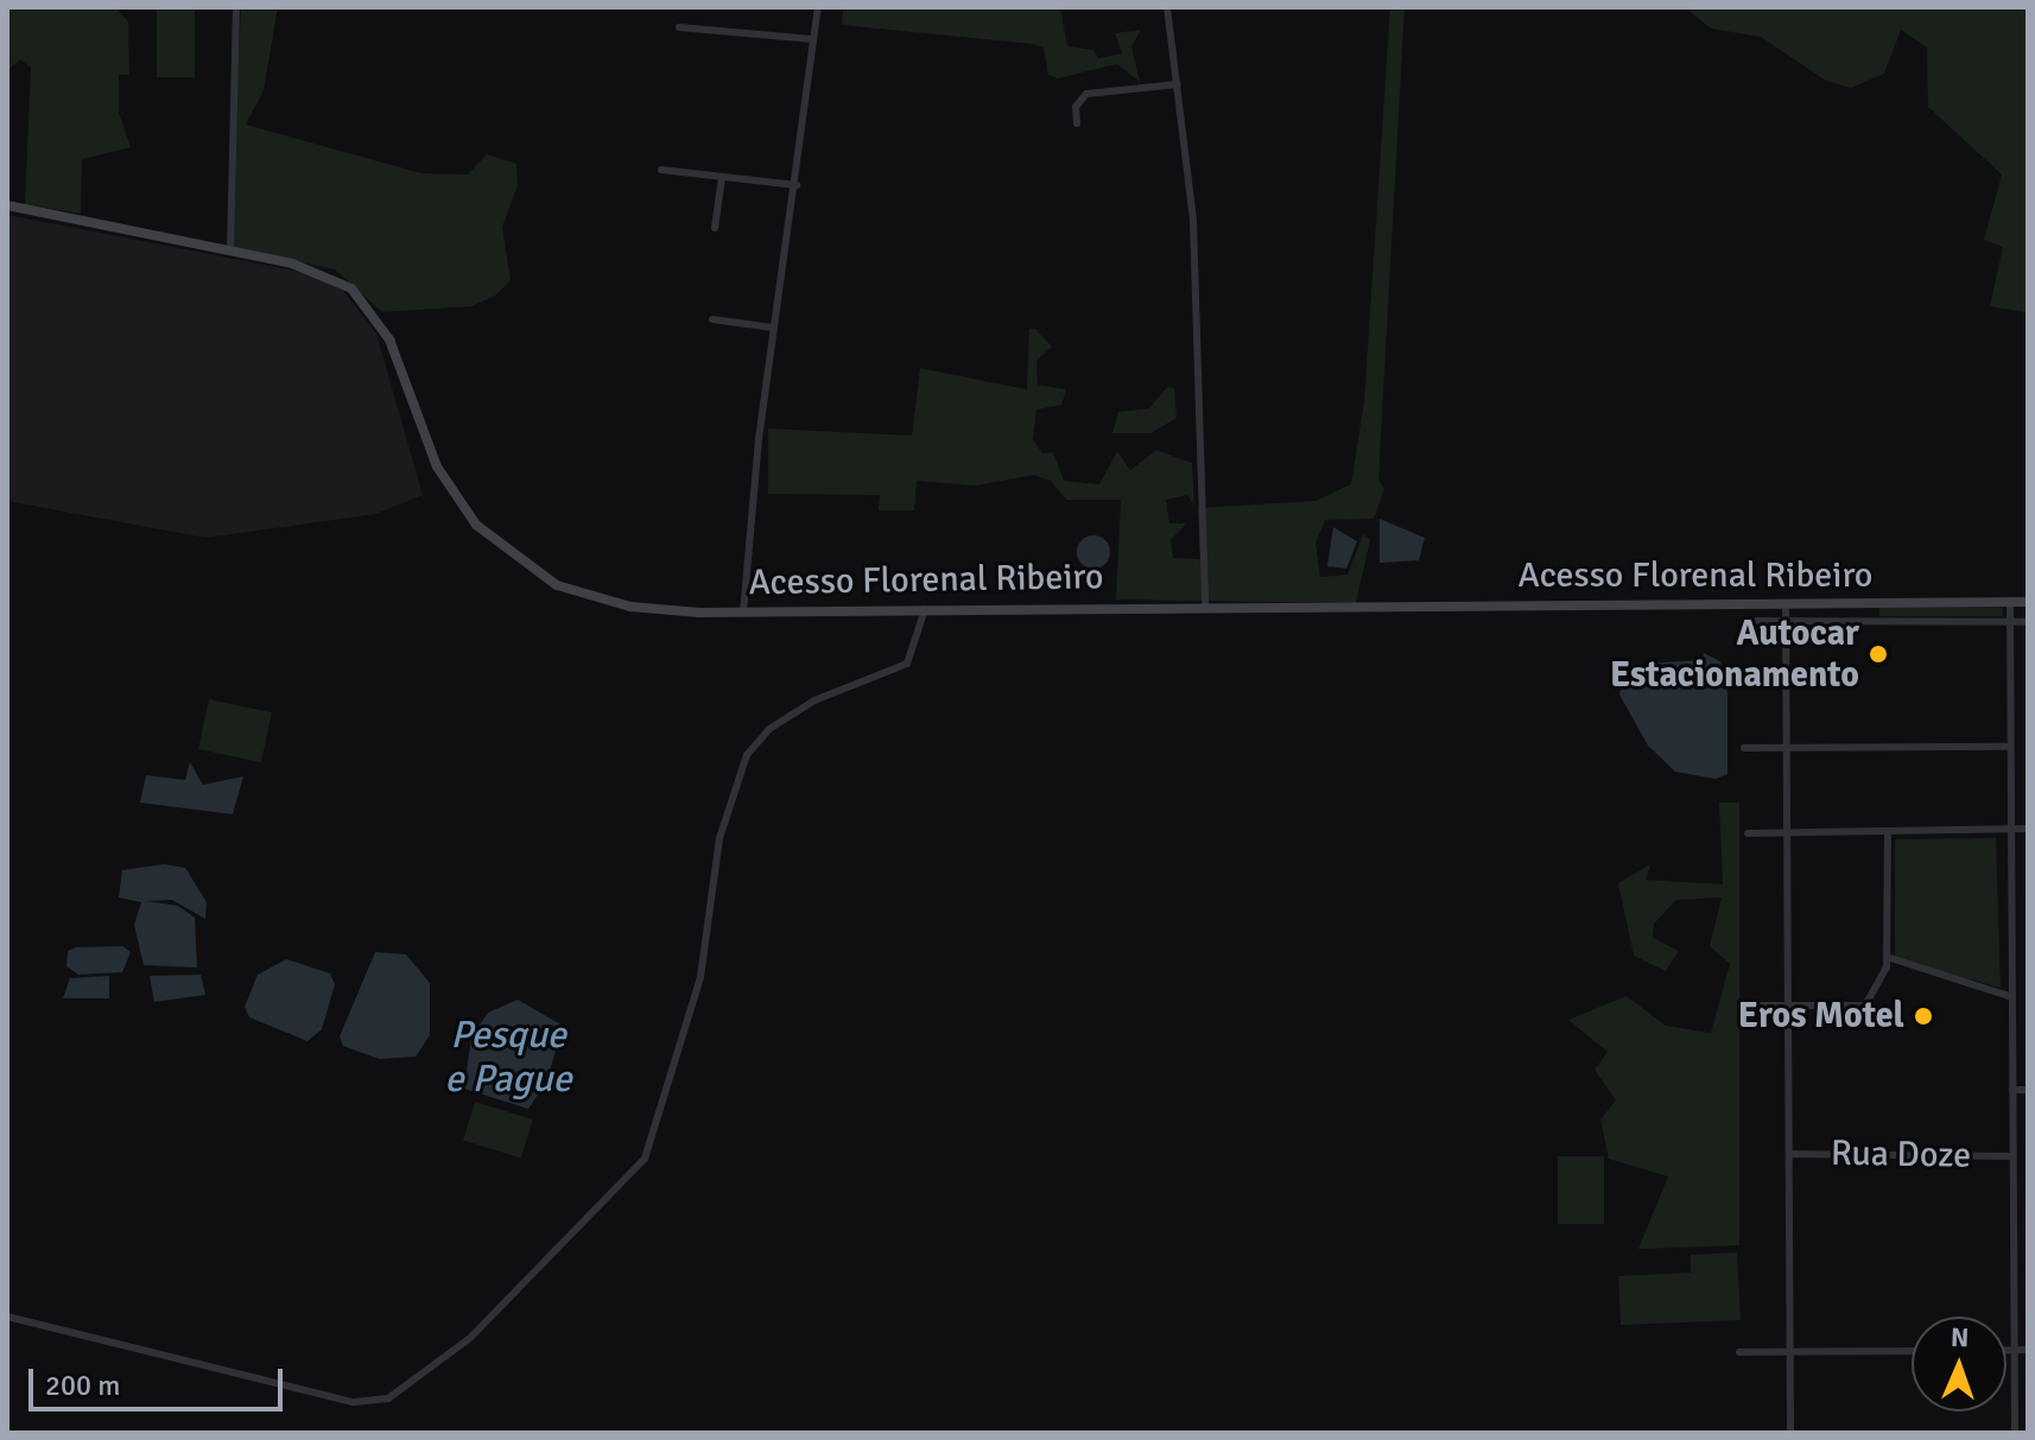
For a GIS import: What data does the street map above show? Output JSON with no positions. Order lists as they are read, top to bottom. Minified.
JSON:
{"streets":{"street":["Acesso Florenal Ribeiro","Rua Doze"]},"water":["Pesque e Pague"],"places":["Autocar Estacionamento","Eros Motel"],"scale_bar":"200 m","north":"top"}
